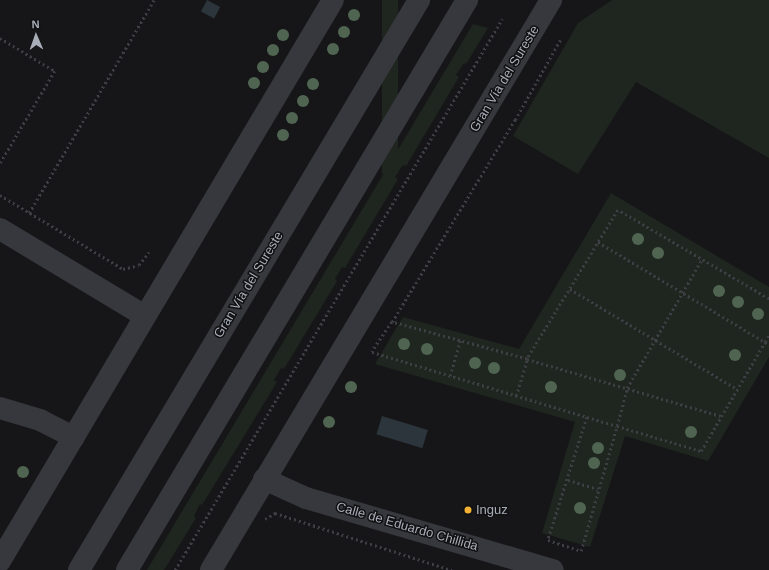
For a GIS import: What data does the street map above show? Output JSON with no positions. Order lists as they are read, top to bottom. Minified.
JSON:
{"streets":{"street":["Gran Vía del Sureste","Calle de Eduardo Chillida"]},"crossings":[["Gran Vía del Sureste","Calle de Eduardo Chillida"]],"places":["Inguz"],"north":"top"}
